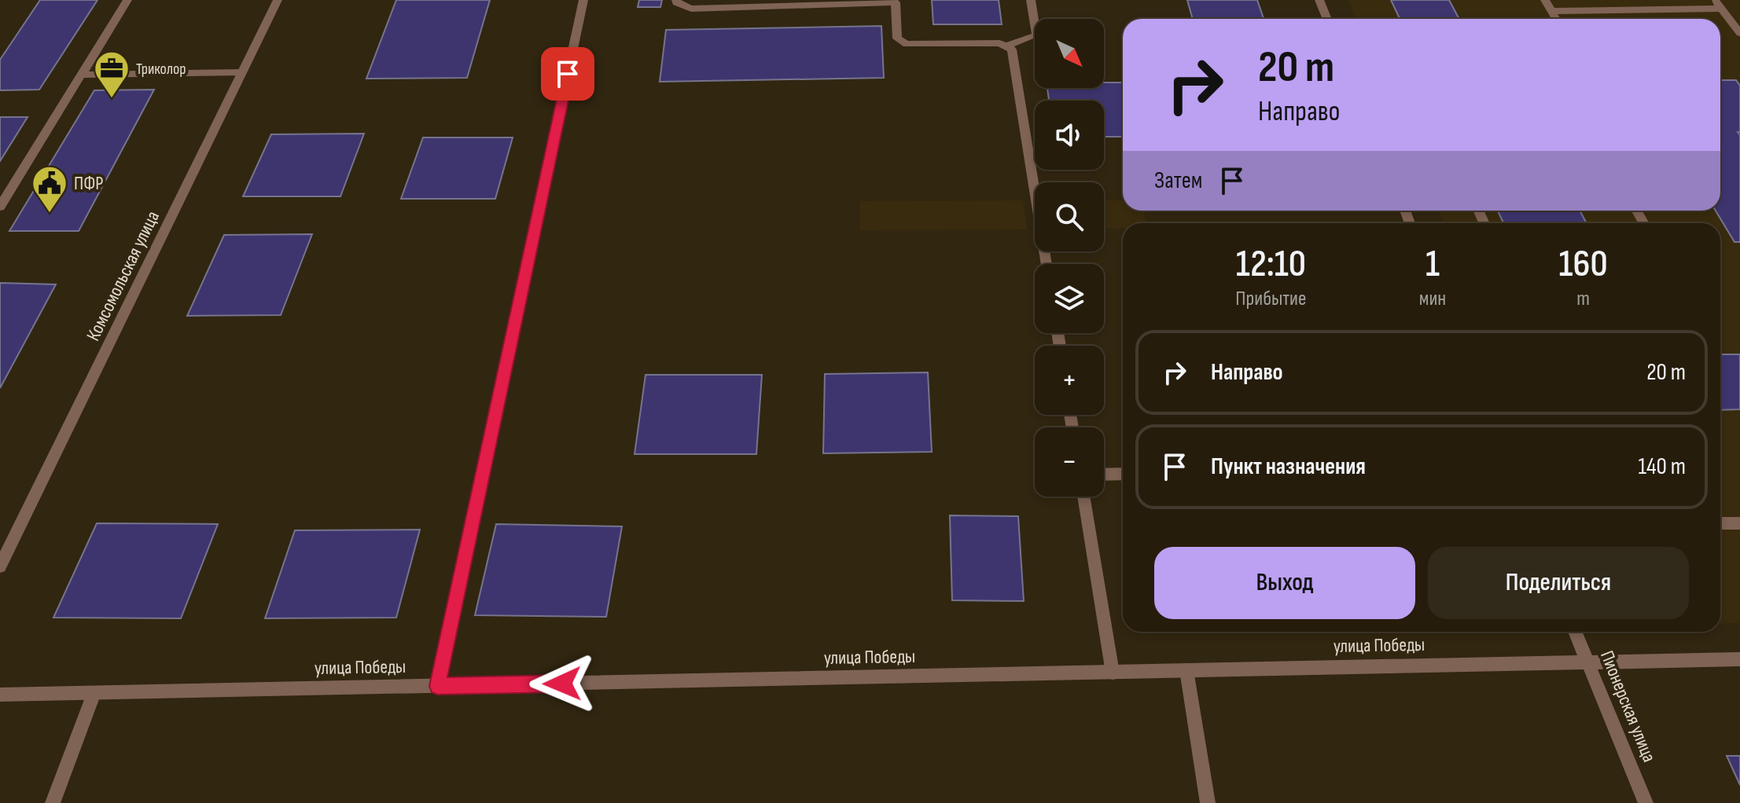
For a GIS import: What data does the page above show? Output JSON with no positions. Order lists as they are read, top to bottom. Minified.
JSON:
{"streets":{"street":["Комсомольская улица","улица Победы","Пионерская улица"]},"crossings":[["улица Победы","Пионерская улица"]],"places":{"office":["Триколор"],"public building":["ПФР"]},"north":"bottom right","page":{"map_buttons":["+","−"],"turn":["20 m","Направо"],"then":"Затем","eta":["12:10","Прибытие","1","мин","160","m"],"list":[{"name":"Направо","value":"20 m"},{"name":"Пункт назначения","value":"140 m"}],"buttons":["Выход","Поделиться"]}}
